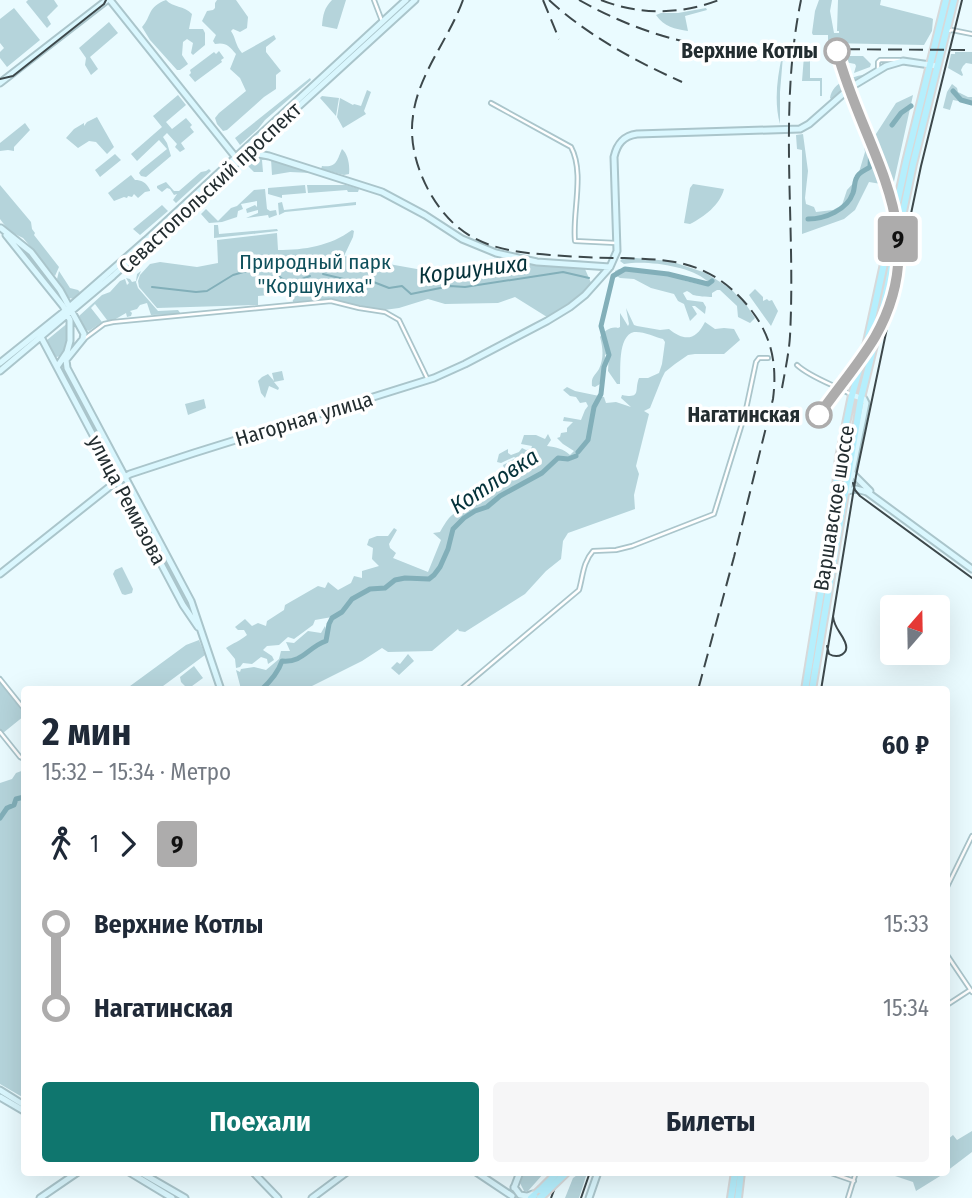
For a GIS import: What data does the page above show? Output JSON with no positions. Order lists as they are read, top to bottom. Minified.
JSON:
{"streets":{"main road":["Варшавское шоссе"],"street":["Севастопольский проспект","Нагорная улица","улица Ремизова"]},"crossings":[["Севастопольский проспект","улица Ремизова"],["Нагорная улица","улица Ремизова"]],"water":["Коршуниха","Котловка"],"parks":["Природный парк \"Коршуниха\""],"places":["Верхние Котлы","Нагатинская"],"lines":["metro line 9"],"north":"top","page":{"on_map":"9","heading":["2 мин","15:32 – 15:34 · Метро","60 ₽"],"legs":["1","9"],"list":[{"name":"Верхние Котлы","value":"15:33"},{"name":"Нагатинская","value":"15:34"}],"buttons":["Поехали","Билеты"]}}
